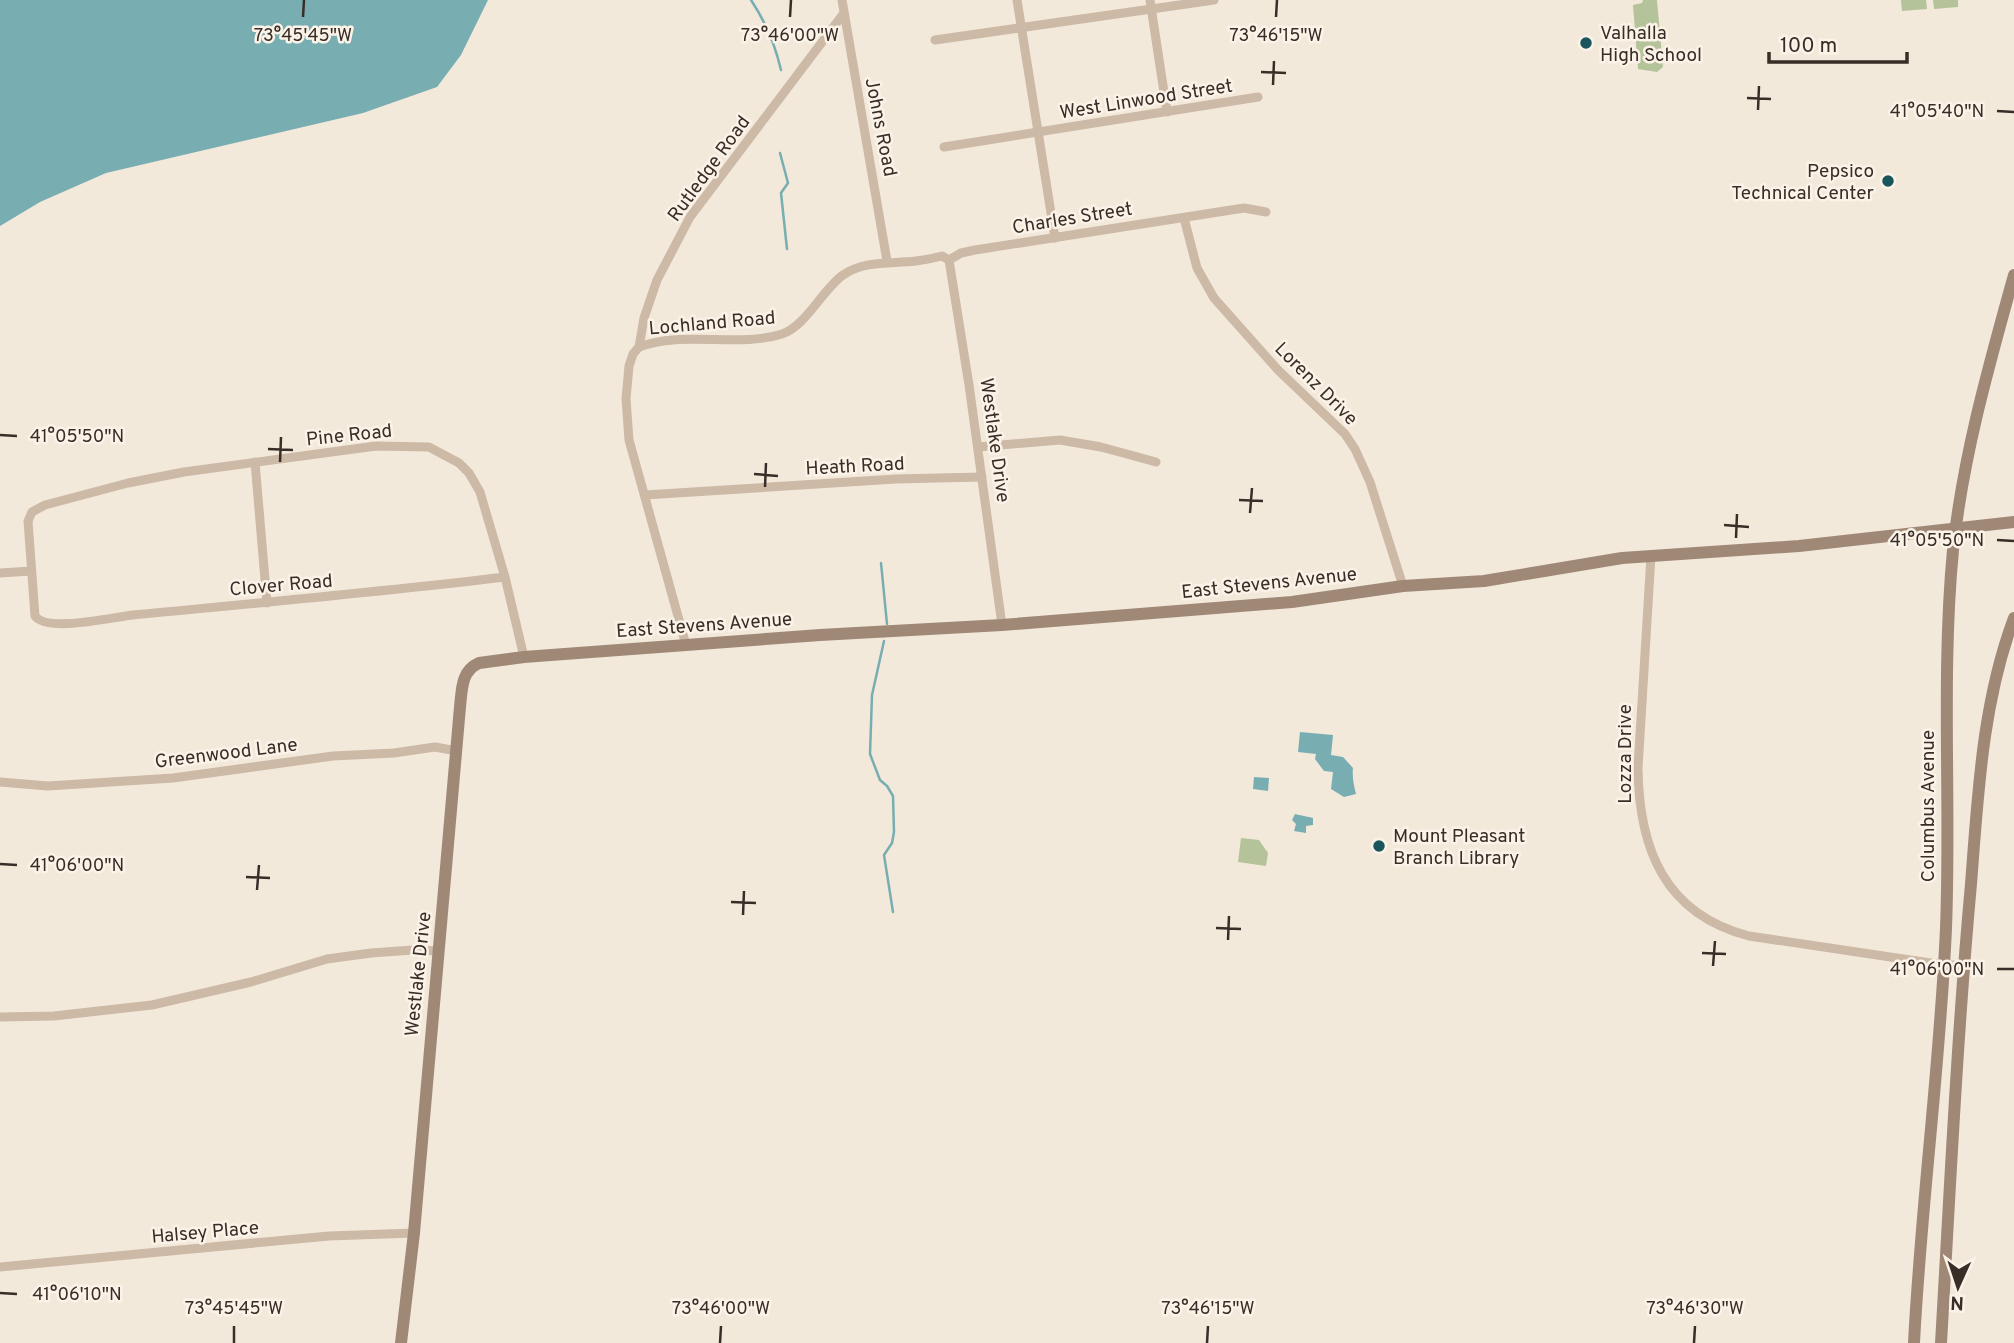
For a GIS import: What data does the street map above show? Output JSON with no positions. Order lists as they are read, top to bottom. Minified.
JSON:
{"streets":{"street":["West Linwood Street","Johns Road","Rutledge Road","Charles Street","Lochland Road","Lorenz Drive","Pine Road","Westlake Drive","Heath Road","East Stevens Avenue","Clover Road","Greenwood Lane","Lozza Drive","Columbus Avenue","Halsey Place"]},"crossings":[["Johns Road","Rutledge Road"],["Johns Road","Charles Street"],["Johns Road","Lochland Road"],["Rutledge Road","Lochland Road"],["Rutledge Road","Heath Road"],["Rutledge Road","East Stevens Avenue"],["Charles Street","Lochland Road"],["Charles Street","Lorenz Drive"],["Charles Street","Westlake Drive"],["Lorenz Drive","East Stevens Avenue"],["Pine Road","Westlake Drive"],["Pine Road","East Stevens Avenue"],["Pine Road","Clover Road"],["Westlake Drive","Heath Road"],["Westlake Drive","East Stevens Avenue"],["Westlake Drive","Greenwood Lane"],["Westlake Drive","Halsey Place"],["East Stevens Avenue","Lozza Drive"],["East Stevens Avenue","Columbus Avenue"],["Lozza Drive","Columbus Avenue"]],"places":["Valhalla High School","Pepsico Technical Center","Mount Pleasant Branch Library"],"scale_bar":"100 m","north":"bottom","coordinates":["73°45'45\"W","73°46'00\"W","73°46'15\"W","41°05'40\"N","41°05'50\"N","41°06'00\"N","41°06'10\"N","73°46'30\"W"]}
